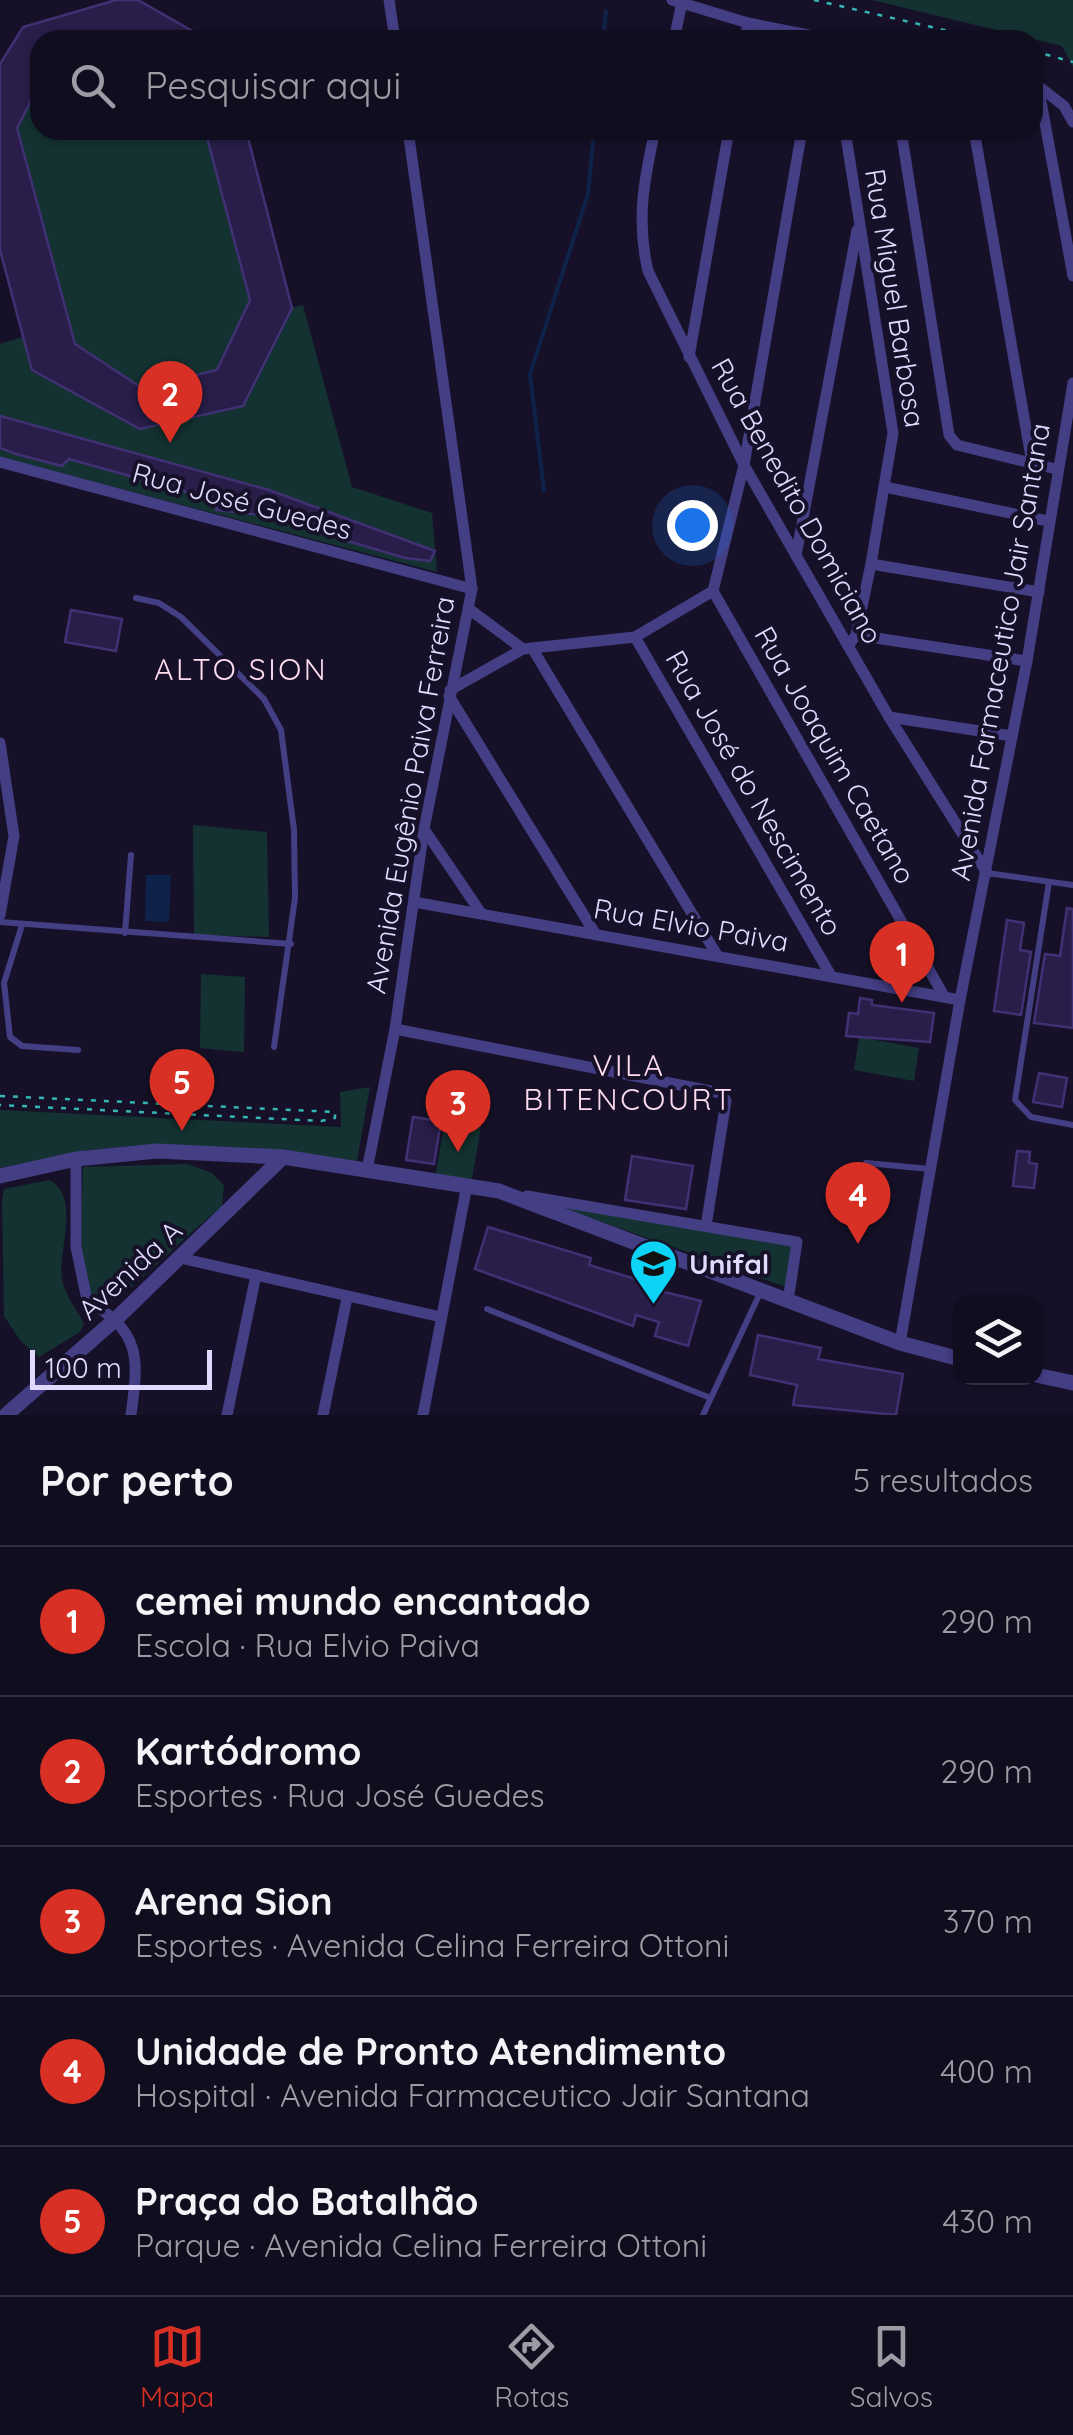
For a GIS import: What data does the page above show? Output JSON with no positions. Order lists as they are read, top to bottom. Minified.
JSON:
{"streets":{"street":["Rua Miguel Barbosa","Rua José Guedes","Rua Benedito Domiciano","Avenida Farmaceutico Jair Santana","Rua Joaquim Caetano","Rua José do Nescimento","Avenida Eugênio Paiva Ferreira","Rua Elvio Paiva","Avenida A"]},"crossings":[["Rua Miguel Barbosa","Rua Benedito Domiciano"],["Rua José Guedes","Avenida Eugênio Paiva Ferreira"],["Rua Benedito Domiciano","Avenida Farmaceutico Jair Santana"],["Avenida Farmaceutico Jair Santana","Rua Elvio Paiva"],["Rua Joaquim Caetano","Rua Elvio Paiva"],["Rua José do Nescimento","Rua Elvio Paiva"],["Avenida Eugênio Paiva Ferreira","Rua Elvio Paiva"]],"districts":["ALTO SION","VILA BITENCOURT"],"places":{"school or university":["Unifal"]},"scale_bar":"100 m","page":{"search":"Pesquisar aqui","pins":["2","1","5","3","4"],"scale":"100 m","heading":["Por perto","5 resultados"],"list":[{"mark":"1","name":"cemei mundo encantado","note":"Escola · Rua Elvio Paiva","value":"290 m"},{"mark":"2","name":"Kartódromo","note":"Esportes · Rua José Guedes","value":"290 m"},{"mark":"3","name":"Arena Sion","note":"Esportes · Avenida Celina Ferreira Ottoni","value":"370 m"},{"mark":"4","name":"Unidade de Pronto Atendimento","note":"Hospital · Avenida Farmaceutico Jair Santana","value":"400 m"},{"mark":"5","name":"Praça do Batalhão","note":"Parque · Avenida Celina Ferreira Ottoni","value":"430 m"}],"nav":["Mapa","Rotas","Salvos"]}}
